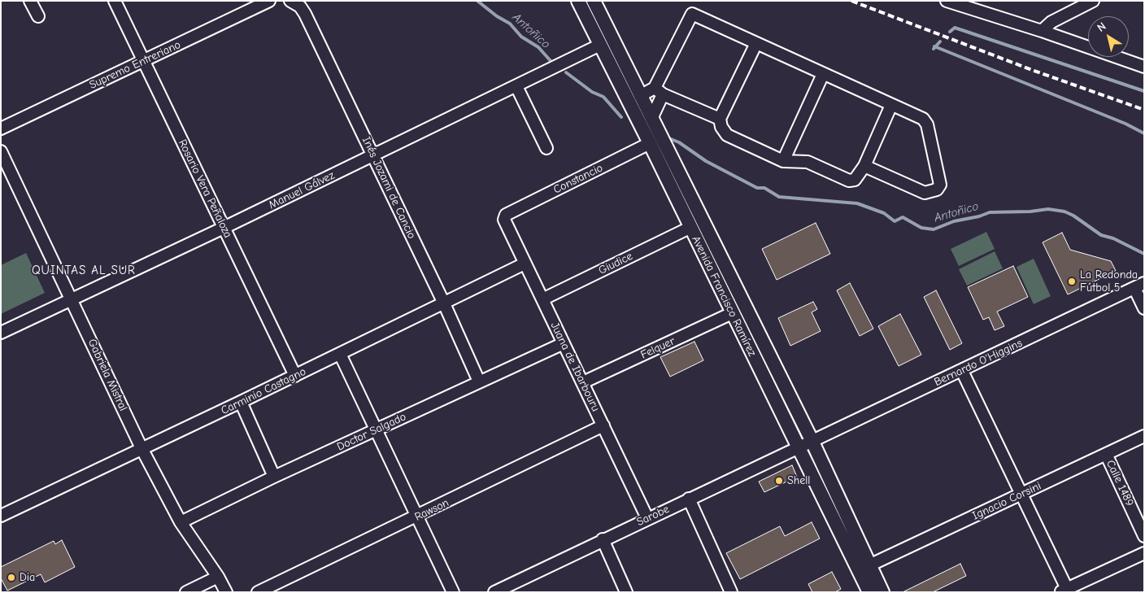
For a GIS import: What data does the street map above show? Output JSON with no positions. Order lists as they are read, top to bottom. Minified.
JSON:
{"streets":{"main road":["Avenida Francisco Ramírez"],"street":["Supremo Entreriano","Constancio","Inés Jozami de Cancio","Rosario Vera Peñaloza","Manuel Gálvez","Giudice","Felquer","Bernardo O'Higgins","Juana de Ibarbouru","Gabriela Mistral","Carminio Castagno","Doctor Salgado","Calle 1489","Ignacio Corsini","Rawson","Sarobe"]},"crossings":[["Supremo Entreriano","Rosario Vera Peñaloza"],["Constancio","Avenida Francisco Ramírez"],["Constancio","Juana de Ibarbouru"],["Inés Jozami de Cancio","Manuel Gálvez"],["Inés Jozami de Cancio","Carminio Castagno"],["Inés Jozami de Cancio","Doctor Salgado"],["Rosario Vera Peñaloza","Manuel Gálvez"],["Rosario Vera Peñaloza","Carminio Castagno"],["Manuel Gálvez","Avenida Francisco Ramírez"],["Manuel Gálvez","Gabriela Mistral"],["Giudice","Avenida Francisco Ramírez"],["Giudice","Juana de Ibarbouru"],["Avenida Francisco Ramírez","Felquer"],["Avenida Francisco Ramírez","Bernardo O'Higgins"],["Avenida Francisco Ramírez","Ignacio Corsini"],["Avenida Francisco Ramírez","Sarobe"],["Felquer","Juana de Ibarbouru"],["Bernardo O'Higgins","Sarobe"],["Juana de Ibarbouru","Carminio Castagno"],["Juana de Ibarbouru","Doctor Salgado"],["Juana de Ibarbouru","Rawson"],["Juana de Ibarbouru","Sarobe"],["Gabriela Mistral","Carminio Castagno"],["Gabriela Mistral","Doctor Salgado"],["Calle 1489","Ignacio Corsini"]],"districts":["QUINTAS AL SUR"],"water":["Antoñico"],"places":["La Redonda Fútbol 5","Shell","Dia"],"north":"top left"}
